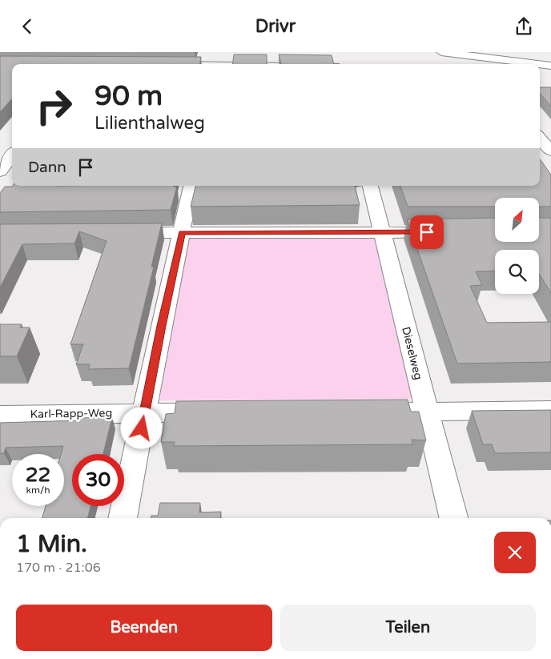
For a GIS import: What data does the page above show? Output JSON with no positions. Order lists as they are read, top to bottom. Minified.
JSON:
{"streets":{"street":["Dieselweg","Karl-Rapp-Weg"]},"north":"top right","page":{"header":"Drivr","turn":["90 m","Lilienthalweg"],"then":"Dann","speed":"22 km/h","limit":"30","heading":["1 Min.","170 m · 21:06"],"buttons":["Beenden","Teilen"]}}
